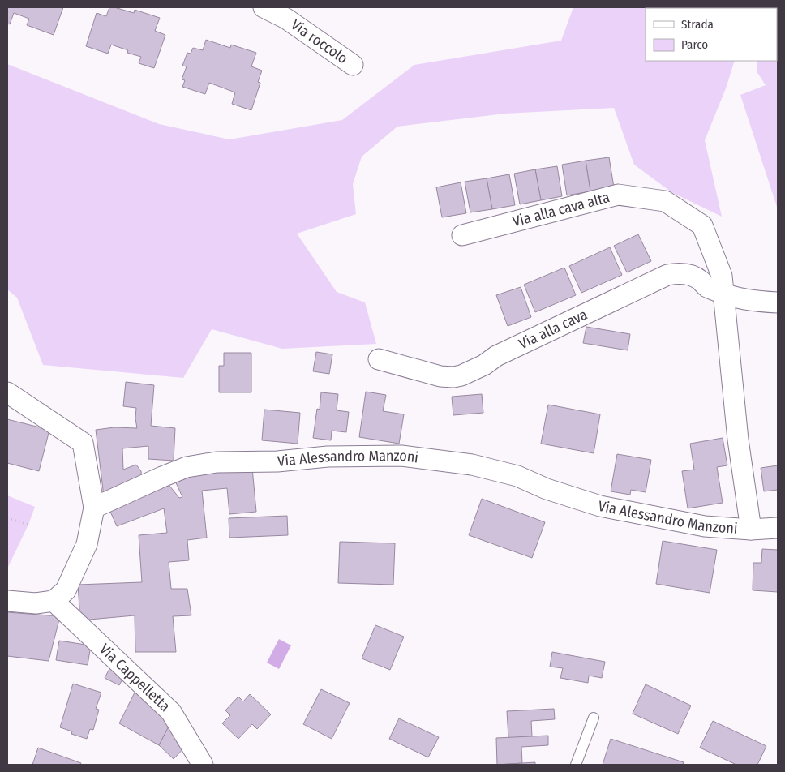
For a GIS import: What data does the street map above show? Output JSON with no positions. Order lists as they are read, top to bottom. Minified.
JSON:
{"streets":{"street":["Via roccolo","Via alla cava alta","Via alla cava","Via Alessandro Manzoni","Via Cappelletta"]},"crossings":[["Via alla cava alta","Via alla cava"],["Via alla cava alta","Via Alessandro Manzoni"],["Via alla cava","Via Alessandro Manzoni"]],"legend":["Strada","Parco"]}
